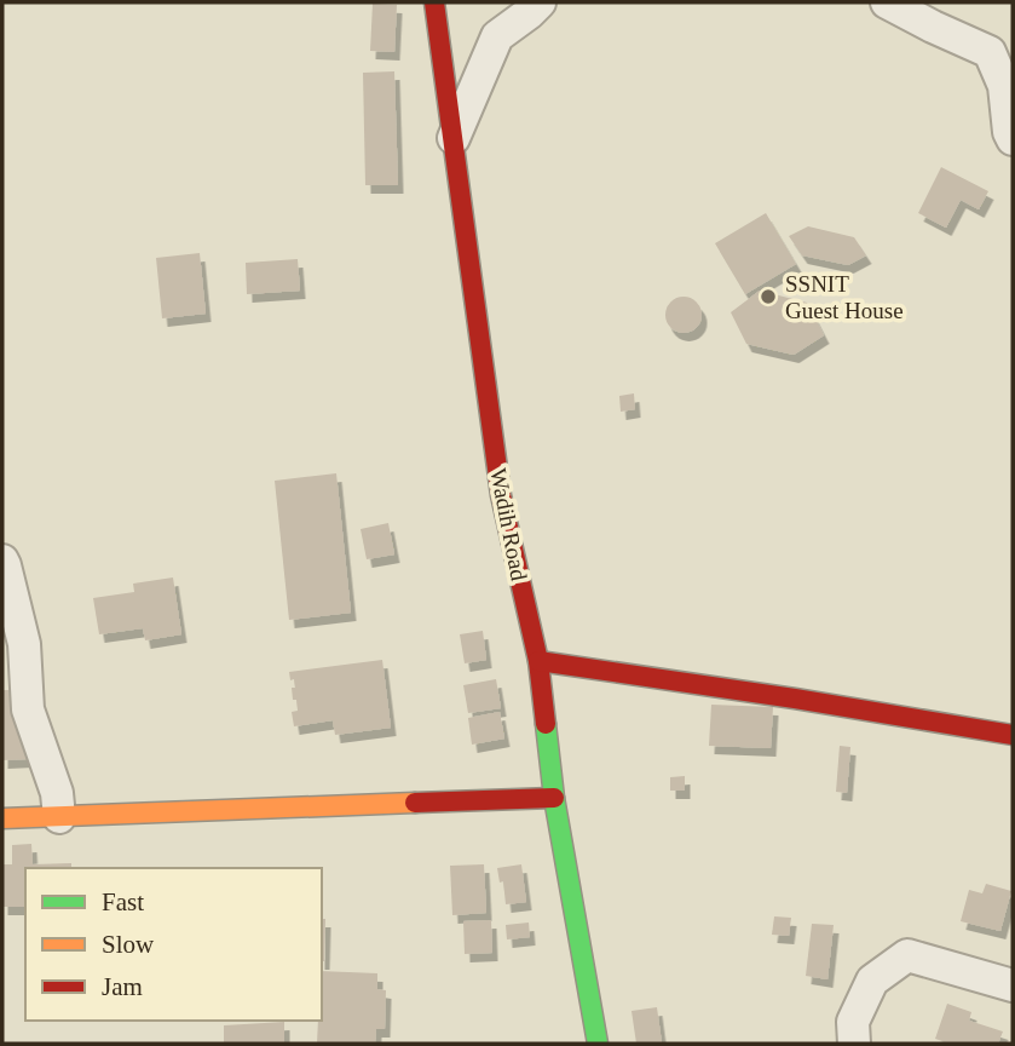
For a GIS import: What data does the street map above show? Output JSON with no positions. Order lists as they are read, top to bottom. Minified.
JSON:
{"streets":{"street":["Wadih Road"]},"places":["SSNIT Guest House"],"legend":["Fast","Slow","Jam"]}
